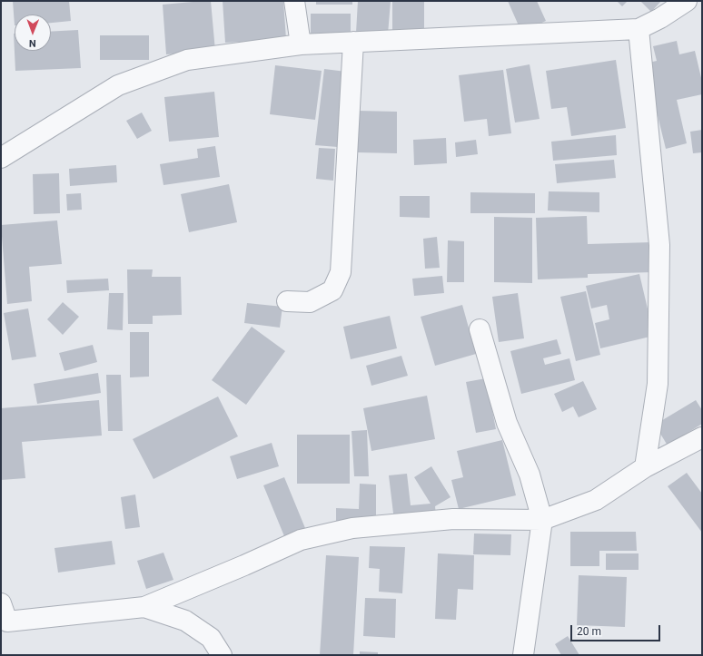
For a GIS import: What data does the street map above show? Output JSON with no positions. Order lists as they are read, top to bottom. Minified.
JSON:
{"scale_bar":"20 m","north":"bottom"}
